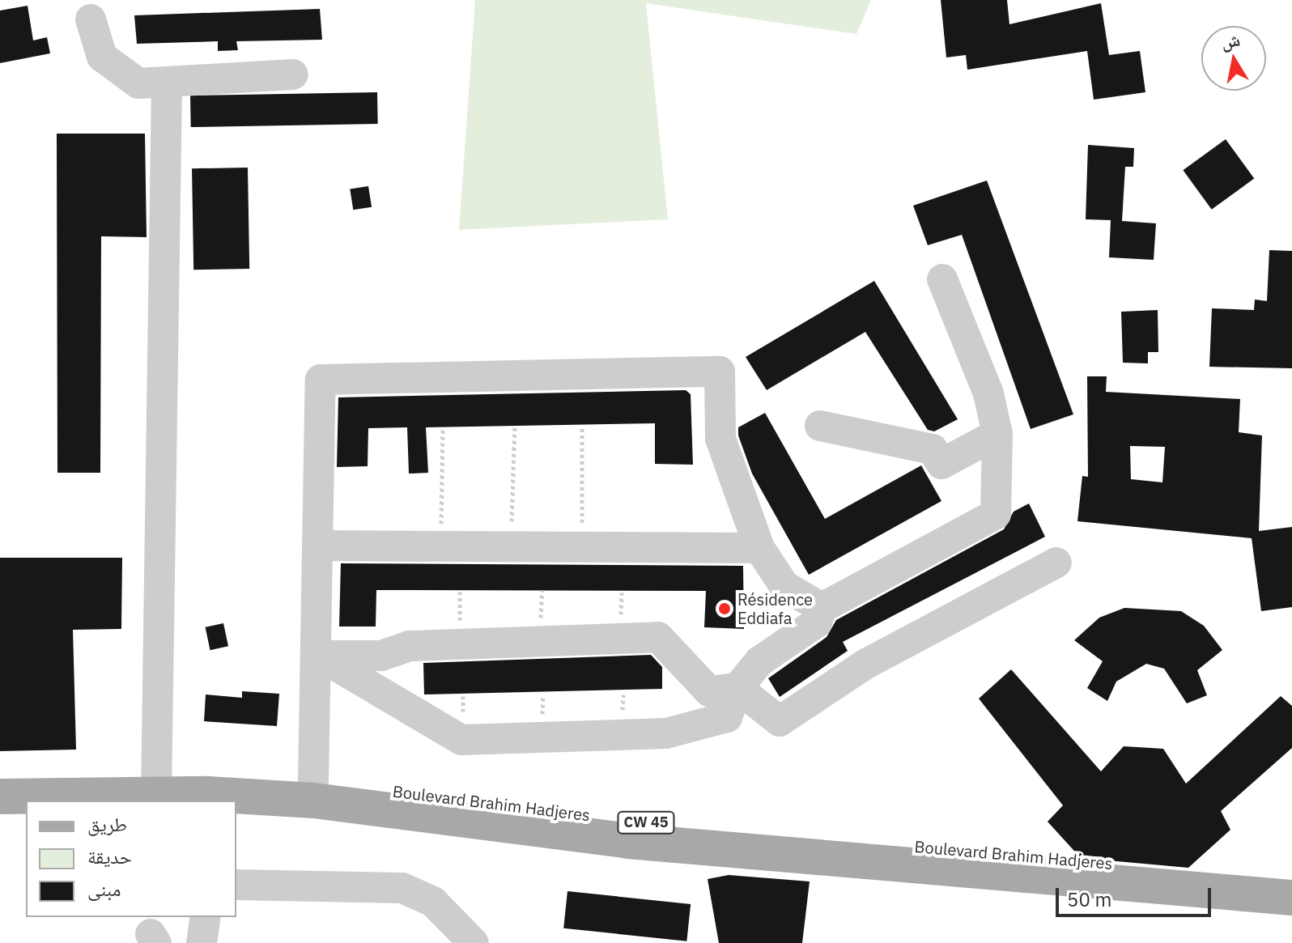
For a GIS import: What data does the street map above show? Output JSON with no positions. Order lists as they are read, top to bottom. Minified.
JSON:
{"streets":{"main road":["Boulevard Brahim Hadjeres","CW 45"]},"places":["Résidence Eddiafa"],"legend":["طريق","حديقة","مبنى"],"scale_bar":"50 m","north":"top"}
